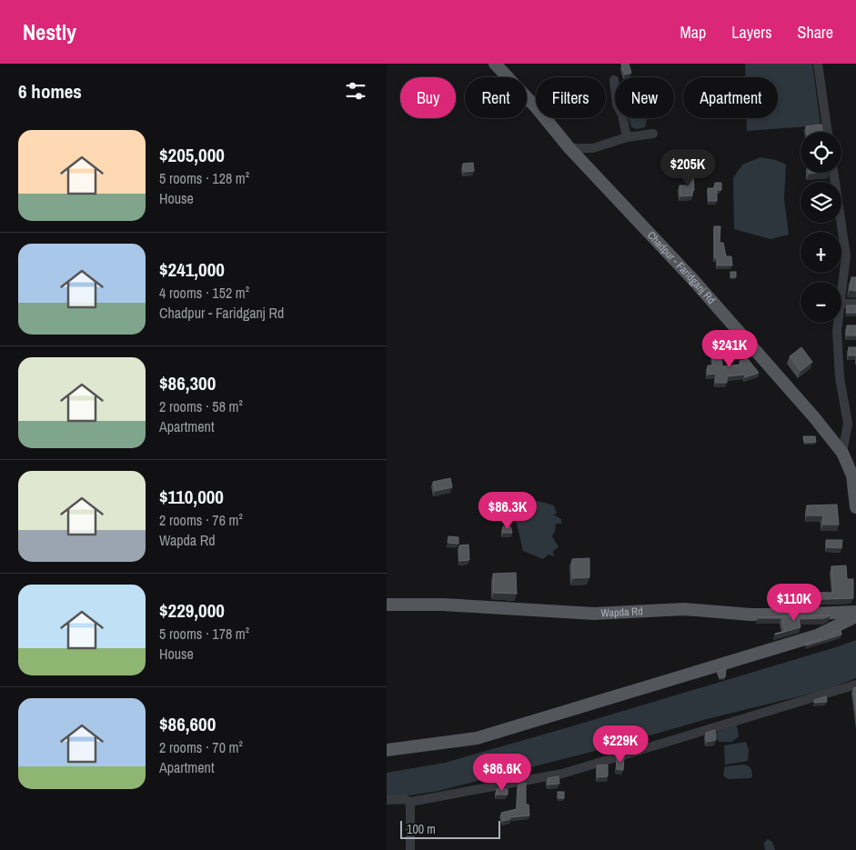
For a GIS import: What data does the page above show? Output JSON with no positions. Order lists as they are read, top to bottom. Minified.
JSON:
{"streets":{"main road":["Chadpur - Faridganj Rd","Wapda Rd"]},"scale_bar":"100 m","page":{"header":"Nestly","nav":["Map","Layers","Share"],"heading":"6 homes","chip":["Buy","Rent","Filters","New","Apartment"],"list":[{"name":"$205,000","note":"5 rooms · 128 m² · House"},{"name":"$241,000","note":"4 rooms · 152 m² · Chadpur - Faridganj Rd"},{"name":"$86,300","note":"2 rooms · 58 m² · Apartment"},{"name":"$110,000","note":"2 rooms · 76 m² · Wapda Rd"},{"name":"$229,000","note":"5 rooms · 178 m² · House"},{"name":"$86,600","note":"2 rooms · 70 m² · Apartment"}],"map_buttons":["+","−"],"price":["$205K","$241K","$86.3K","$110K","$229K","$86.6K"],"scale":"100 m"}}
